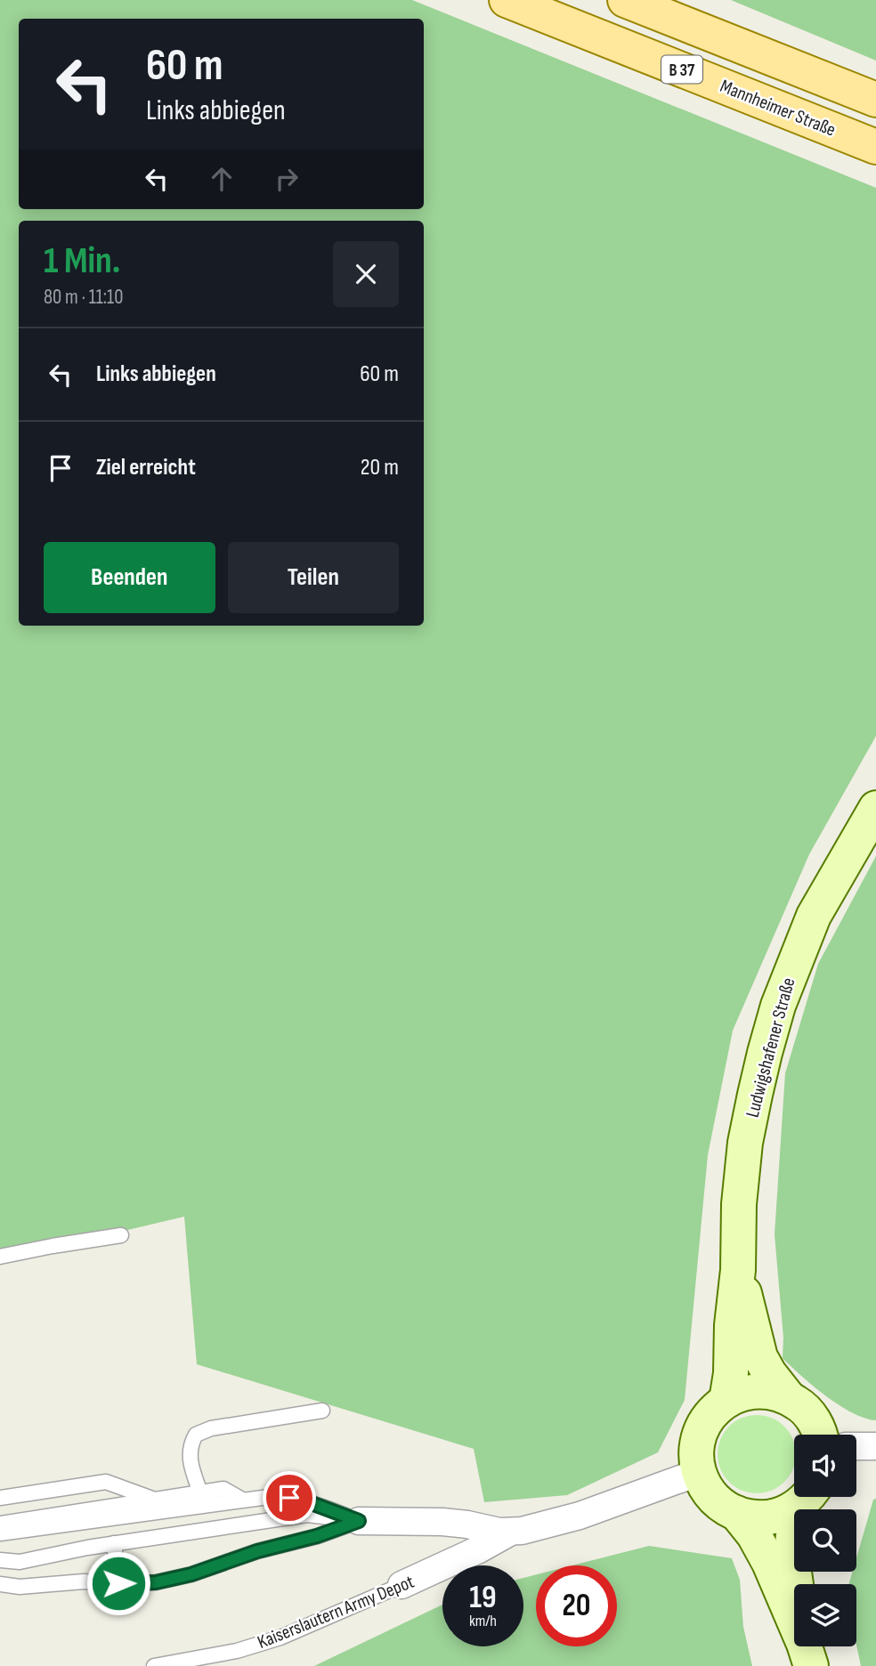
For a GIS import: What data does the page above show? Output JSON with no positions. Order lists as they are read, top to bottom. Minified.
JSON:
{"streets":{"main road":["B 37","Mannheimer Straße"],"street":["Ludwigshafener Straße","Kaiserslautern Army Depot"]},"page":{"turn":["60 m","Links abbiegen"],"heading":["1 Min.","80 m · 11:10"],"list":[{"name":"Links abbiegen","value":"60 m"},{"name":"Ziel erreicht","value":"20 m"}],"buttons":["Beenden","Teilen"],"speed":"19 km/h","limit":"20"}}
